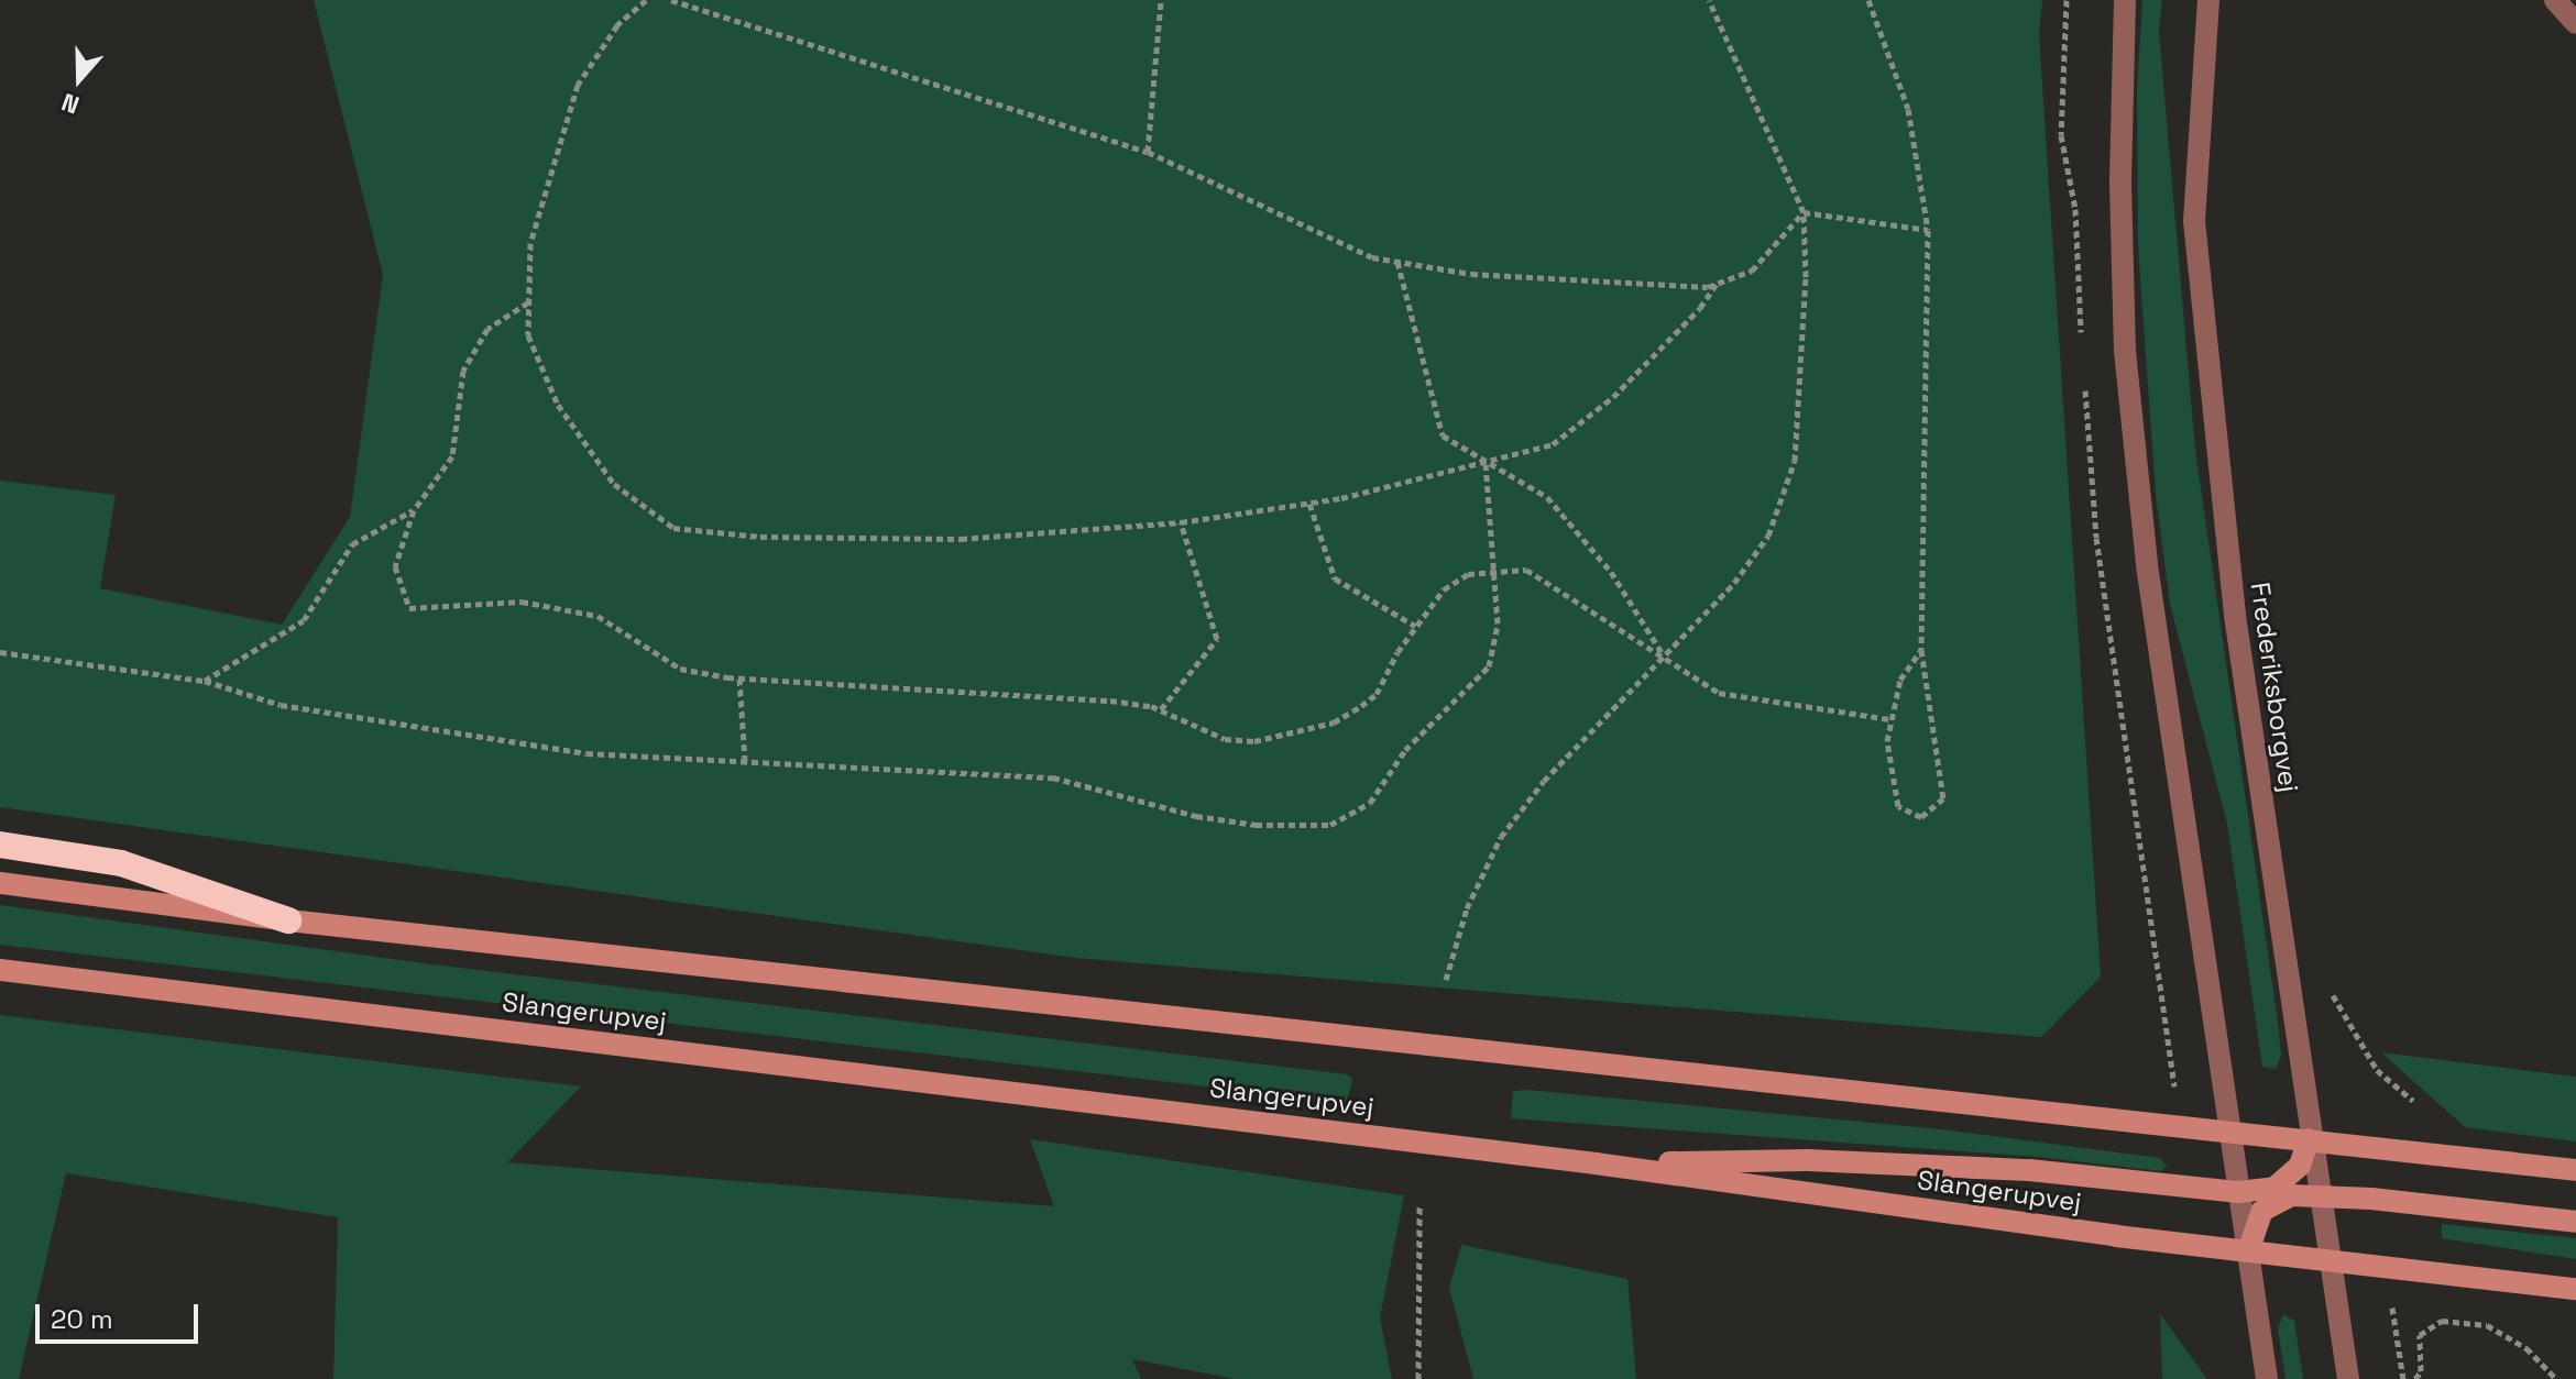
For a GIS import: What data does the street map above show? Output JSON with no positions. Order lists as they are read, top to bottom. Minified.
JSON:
{"streets":{"main road":["Slangerupvej"],"street":["Frederiksborgvej"]},"crossings":[["Frederiksborgvej","Slangerupvej"]],"scale_bar":"20 m","north":"bottom"}
